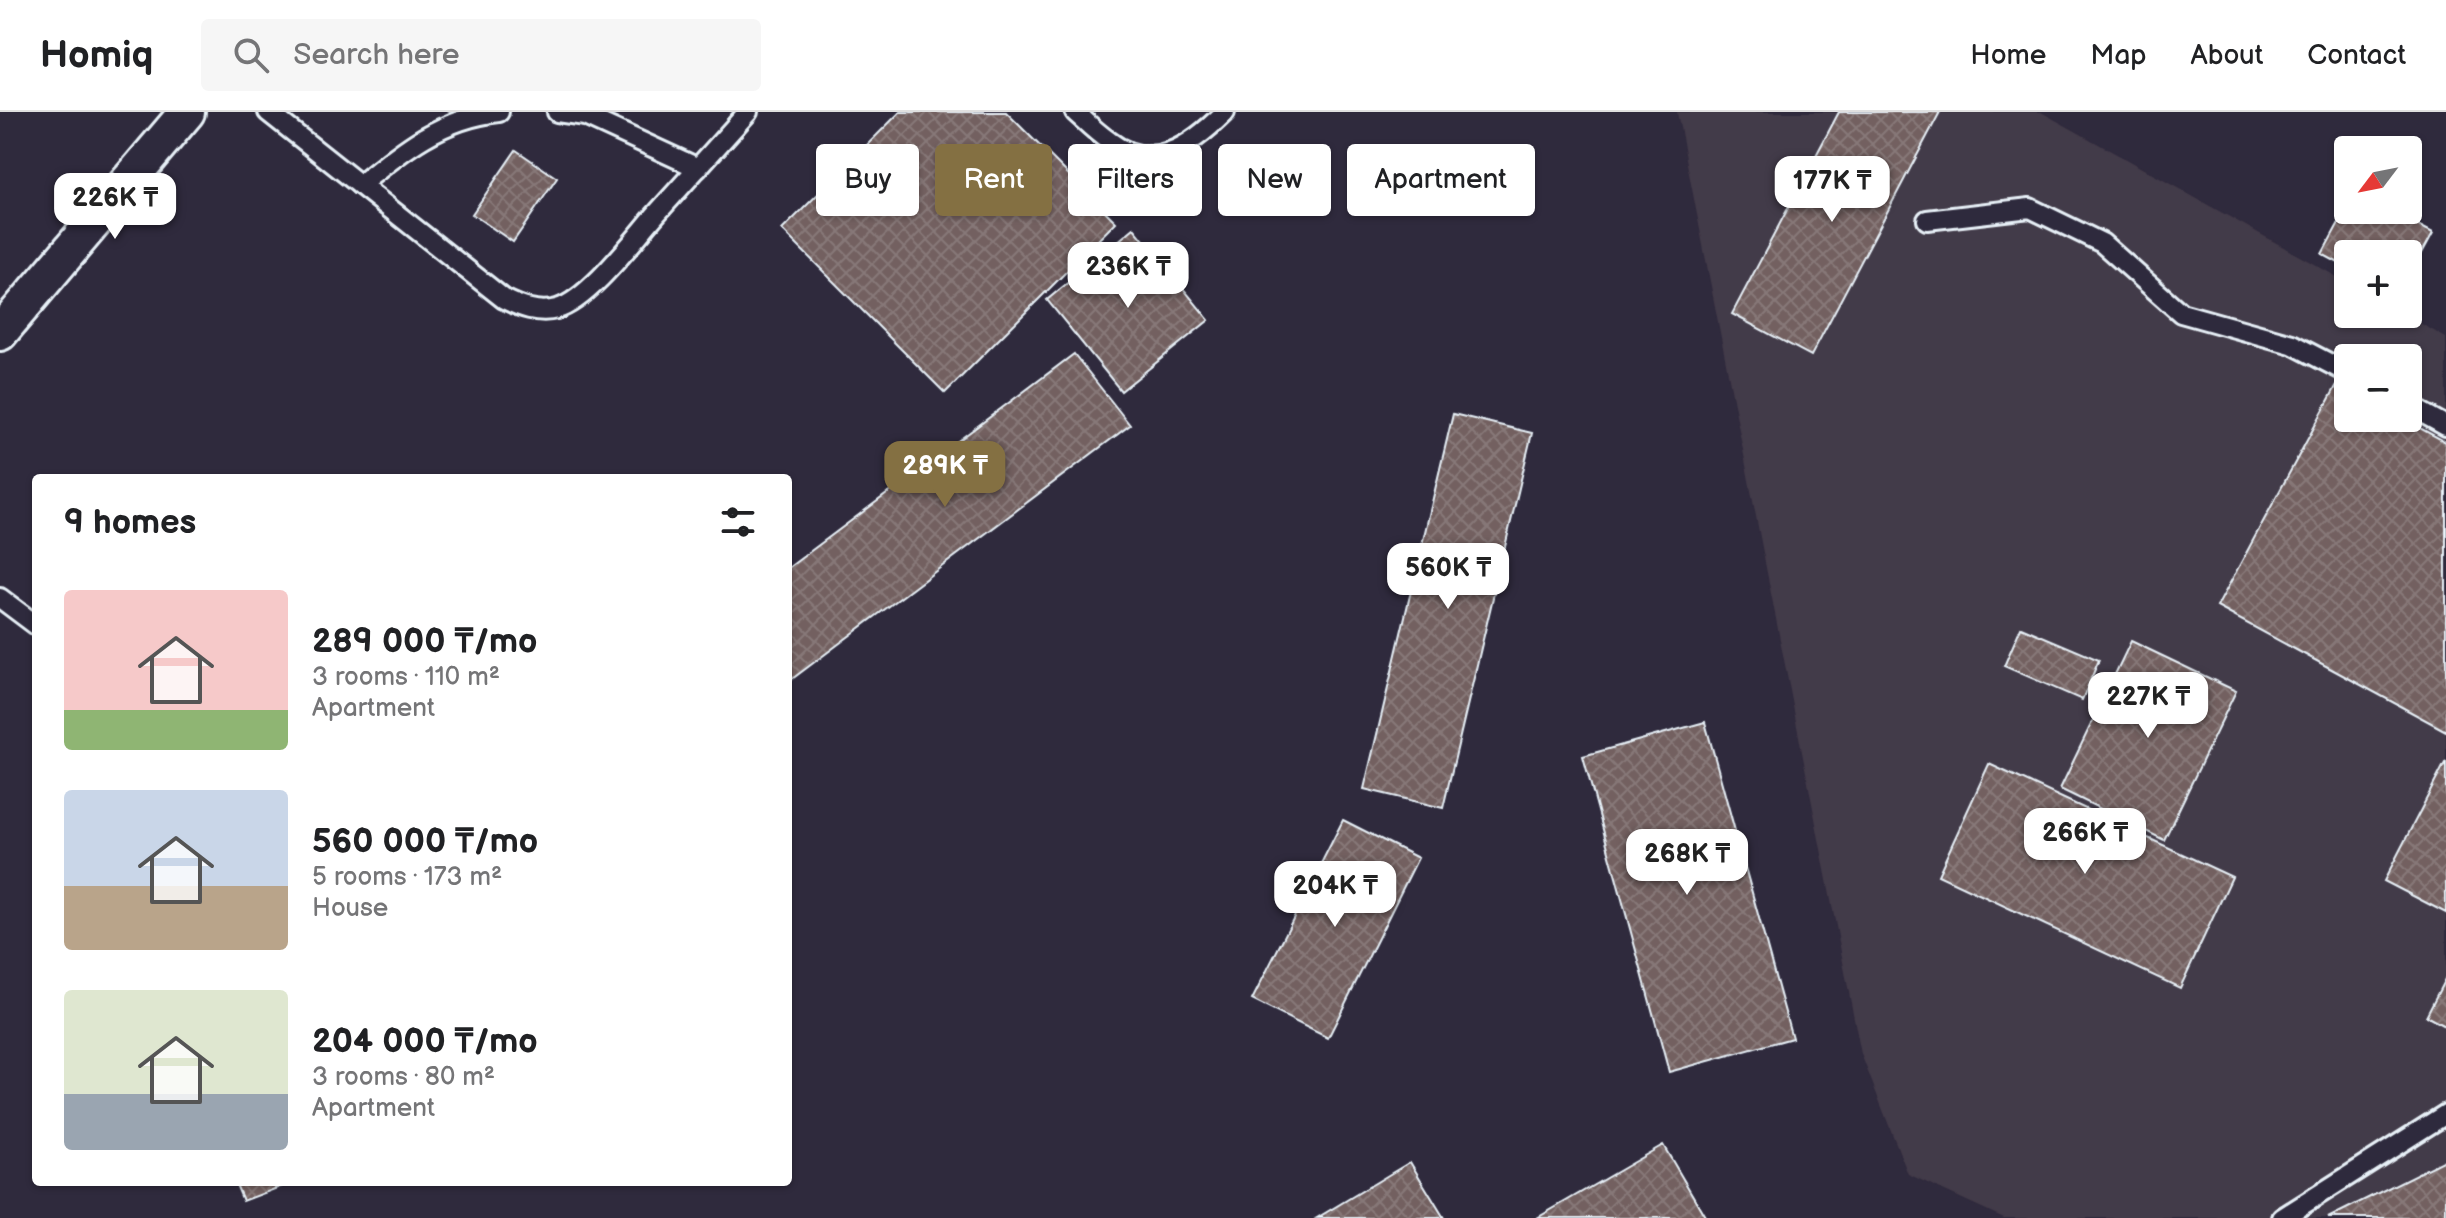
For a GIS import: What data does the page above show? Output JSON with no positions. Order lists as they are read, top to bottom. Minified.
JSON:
{"north":"bottom left","page":{"header":"Homiq","search":"Search here","nav":["Home","Map","About","Contact"],"map_buttons":["+","−"],"chip":["Buy","Rent","Filters","New","Apartment"],"price":["177K ₸","226K ₸","236K ₸","289K ₸","560K ₸","227K ₸","266K ₸","268K ₸","204K ₸"],"heading":"9 homes","list":[{"name":"289 000 ₸/mo","note":"3 rooms · 110 m² · Apartment"},{"name":"560 000 ₸/mo","note":"5 rooms · 173 m² · House"},{"name":"204 000 ₸/mo","note":"3 rooms · 80 m² · Apartment"}]}}
